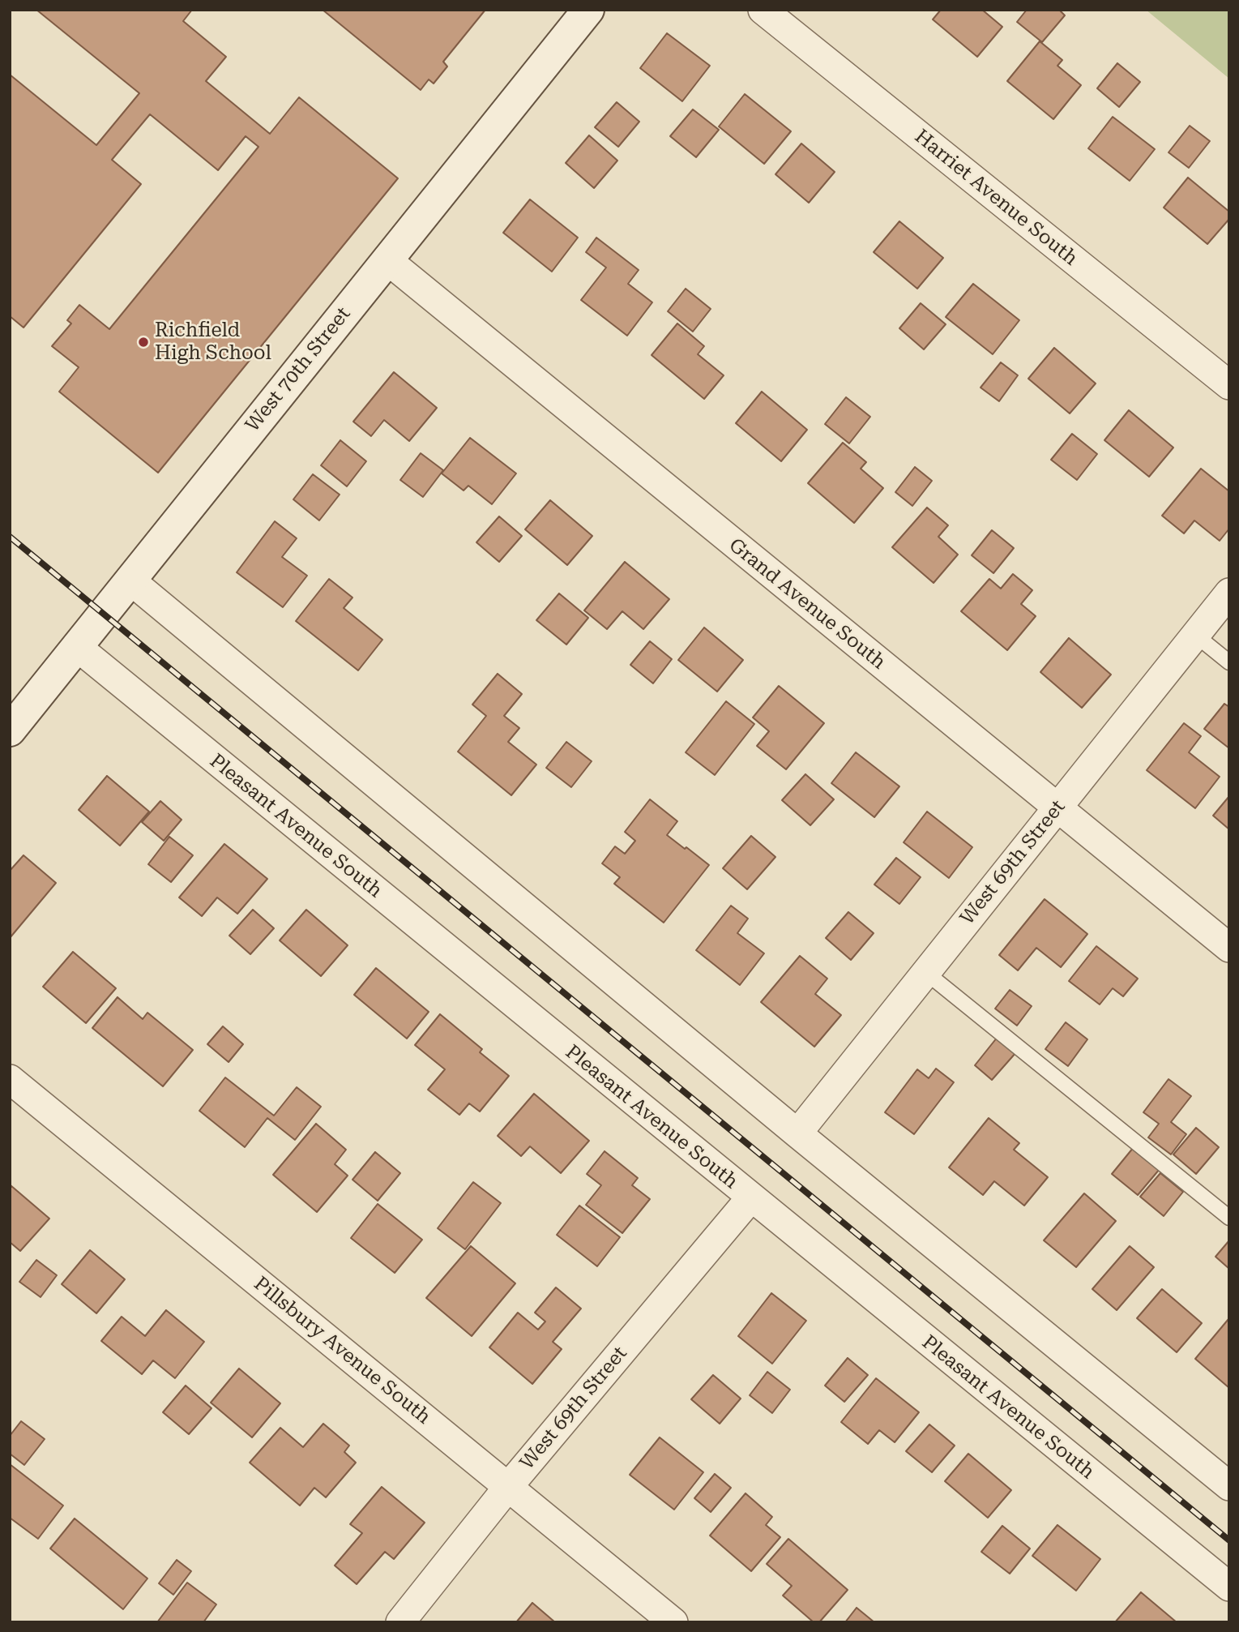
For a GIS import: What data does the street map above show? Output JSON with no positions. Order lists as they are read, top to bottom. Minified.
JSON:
{"streets":{"street":["Harriet Avenue South","West 70th Street","Grand Avenue South","Pleasant Avenue South","West 69th Street","Pillsbury Avenue South"]},"crossings":[["West 70th Street","Grand Avenue South"],["West 70th Street","Pleasant Avenue South"],["Grand Avenue South","West 69th Street"],["Pleasant Avenue South","West 69th Street"],["West 69th Street","Pillsbury Avenue South"]],"places":["Richfield High School"]}
